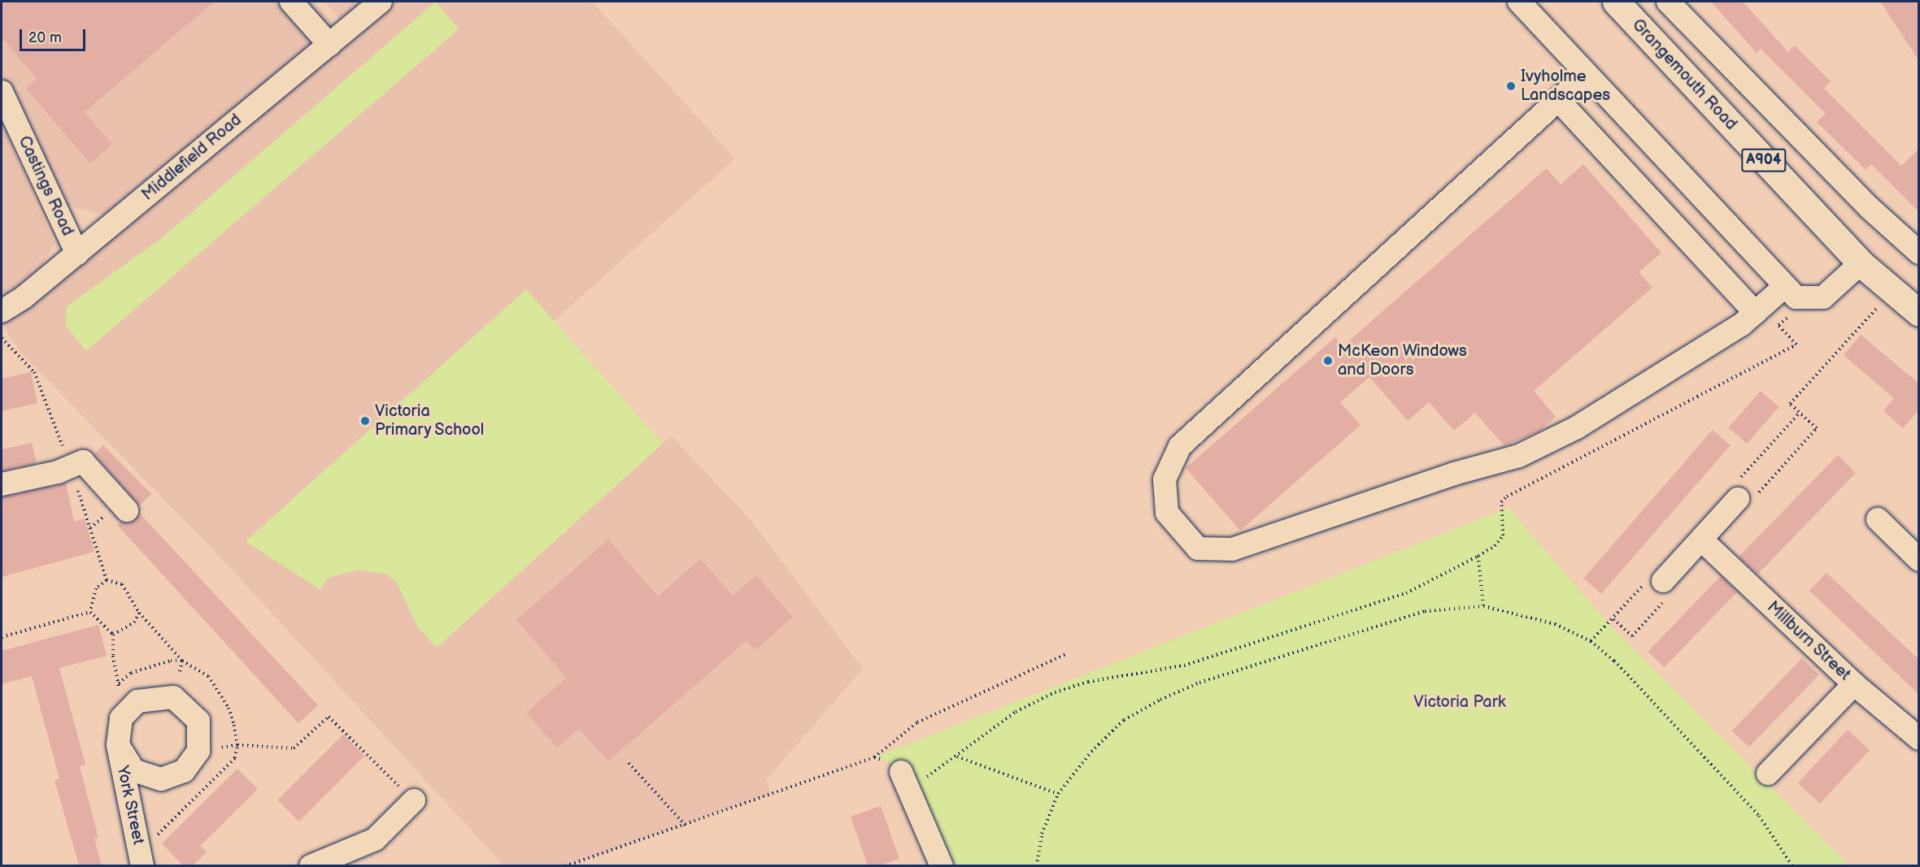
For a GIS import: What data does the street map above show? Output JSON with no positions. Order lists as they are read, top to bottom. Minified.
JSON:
{"streets":{"main road":["Grangemouth Road","A904"],"street":["Middlefield Road","Castings Road","Millburn Street","York Street"]},"crossings":[["Middlefield Road","Castings Road"]],"parks":["Victoria Park"],"places":["Ivyholme Landscapes","McKeon Windows and Doors","Victoria Primary School"],"scale_bar":"20 m"}
